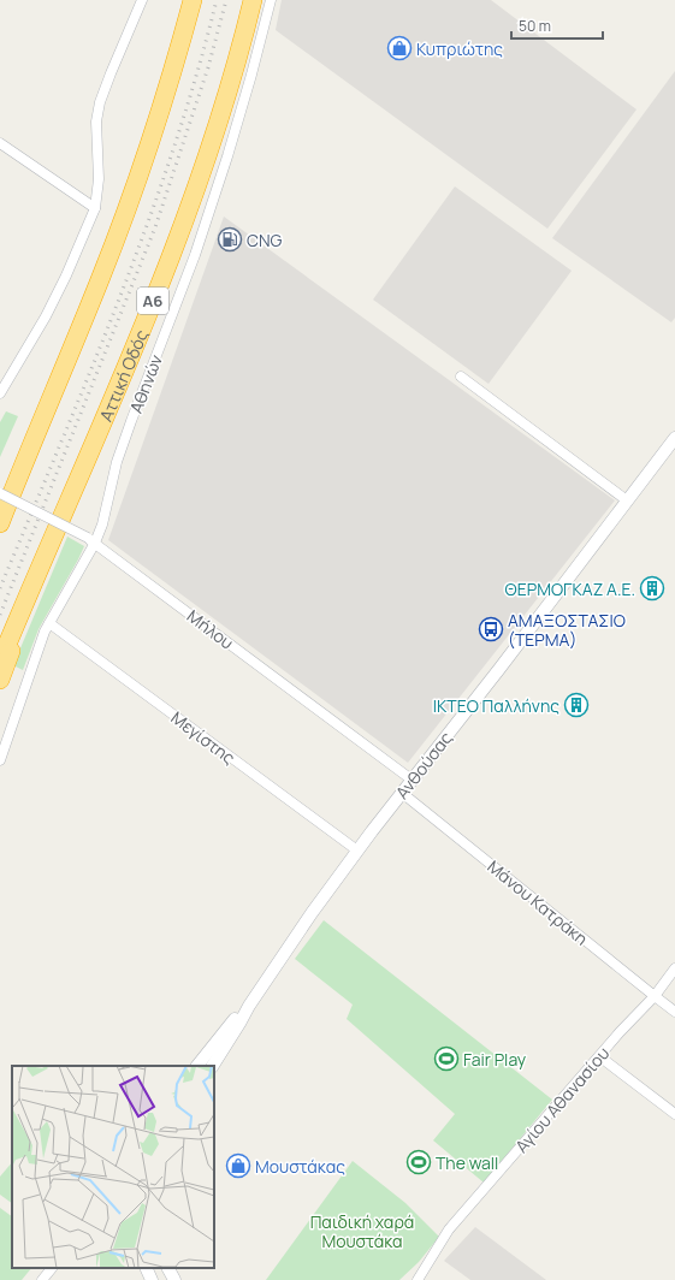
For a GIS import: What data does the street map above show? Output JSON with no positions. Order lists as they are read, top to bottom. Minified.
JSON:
{"streets":{"highway":["Α6","Αττική Οδός"],"street":["Αθηνών","Μήλου","Μεγίστης","Ανθούσας","Μάνου Κατράκη","Αγίου Αθανασίου"]},"crossings":[["Αθηνών","Μήλου"],["Αθηνών","Μεγίστης"],["Μήλου","Ανθούσας"],["Μεγίστης","Ανθούσας"],["Ανθούσας","Μάνου Κατράκη"],["Μάνου Κατράκη","Αγίου Αθανασίου"]],"parks":["Παιδική χαρά Μουστάκα"],"places":{"shop":["Κυπριώτης","Μουστάκας"],"fuel station":["CNG"],"building":["ΘΕΡΜΟΓΚΑΖ Α.Ε.","ΙΚΤΕΟ Παλλήνης"],"bus stop":["ΑΜΑΞΟΣΤΑΣΙΟ (ΤΕΡΜΑ)"],"sports":["Fair Play","The wall"]},"scale_bar":"50 m"}
